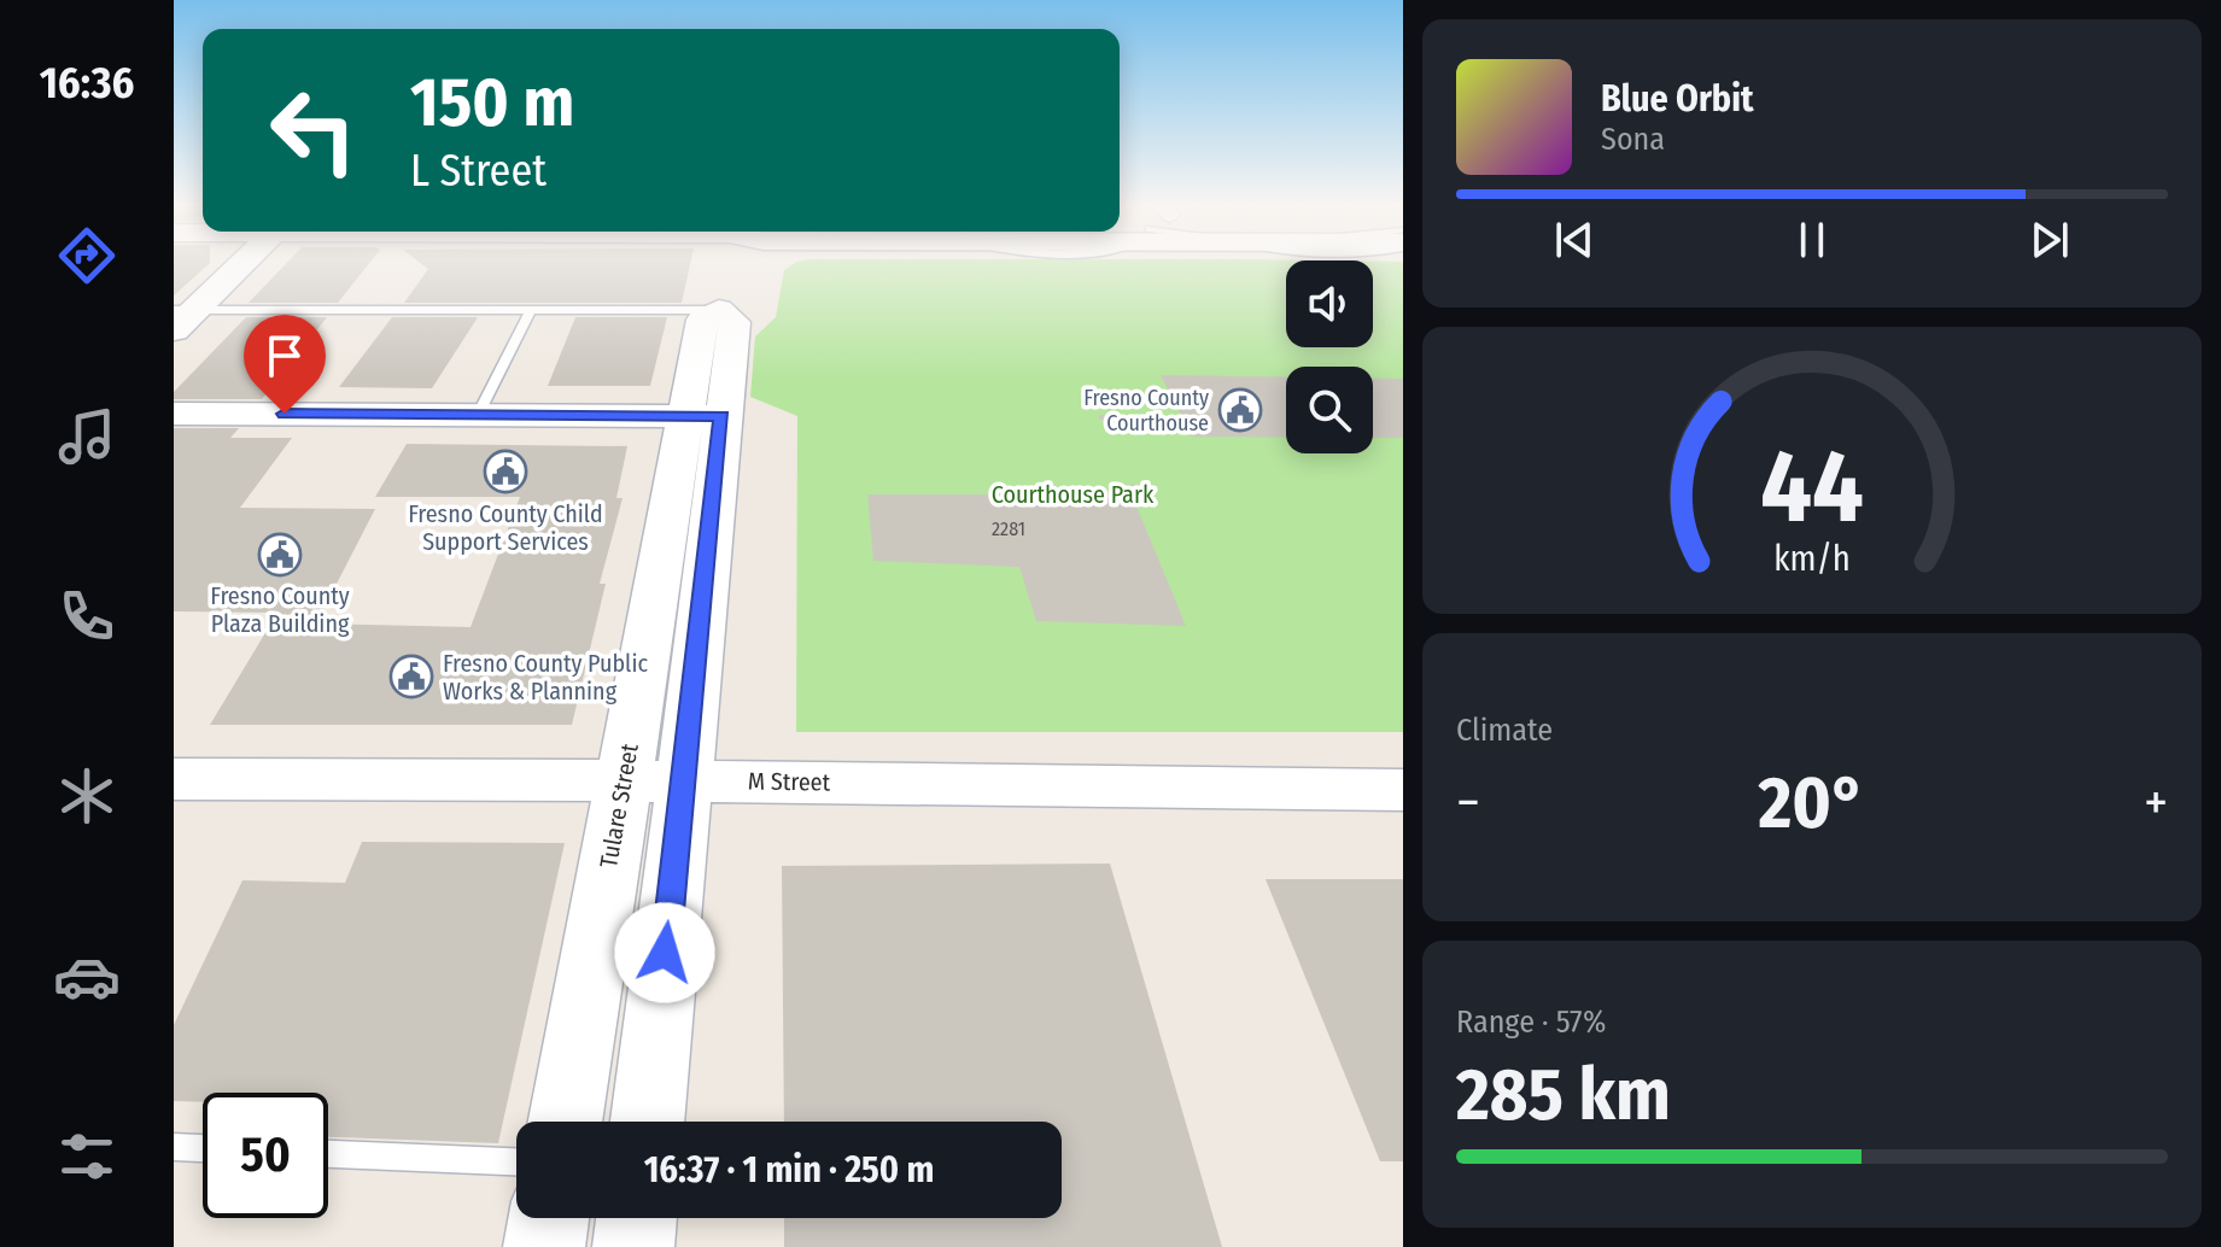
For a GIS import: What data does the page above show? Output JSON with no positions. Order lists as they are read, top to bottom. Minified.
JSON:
{"streets":{"main road":["M Street","Tulare Street"]},"crossings":[["M Street","Tulare Street"]],"parks":["Courthouse Park"],"places":{"public building":["Fresno County Courthouse","Fresno County Child Support Services","Fresno County Plaza Building","Fresno County Public Works & Planning"]},"house_numbers":["2281"],"page":{"tabs":"16:36","turn":["150 m","L Street"],"song":["Blue Orbit","Sona"],"tile":["Climate",["Range · 57%","285 km"]],"heat":["−","20°","+"],"limit":"50","trip":"16:37 · 1 min · 250 m","gauge":["44","km/h"]}}
